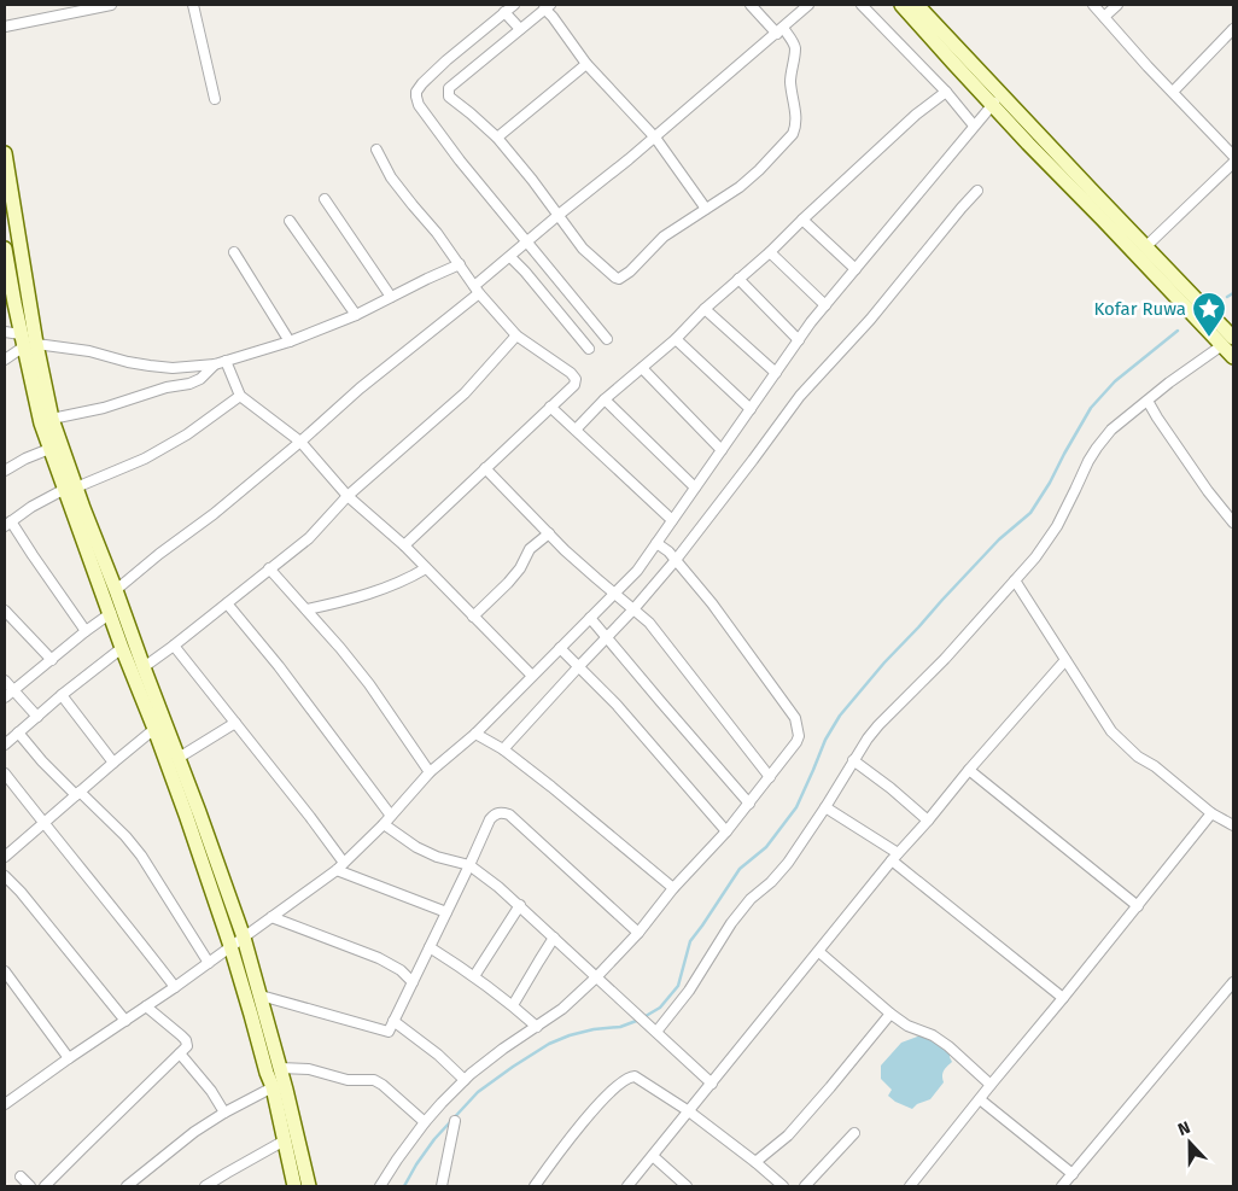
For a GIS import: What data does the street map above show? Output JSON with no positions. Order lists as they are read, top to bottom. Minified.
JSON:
{"places":{"place":["Kofar Ruwa"]},"north":"top"}
